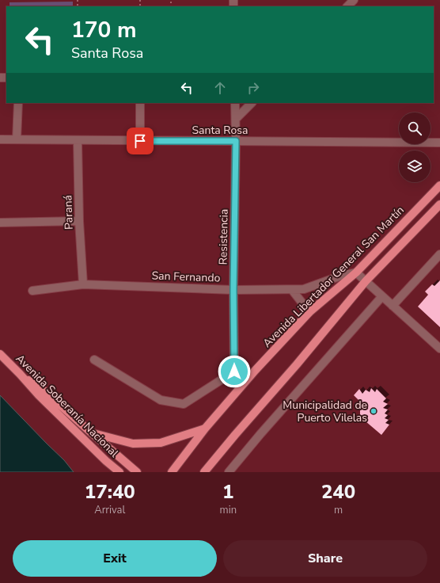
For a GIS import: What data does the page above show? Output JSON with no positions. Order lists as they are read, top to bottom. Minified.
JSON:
{"streets":{"main road":["Avenida Libertador General San Martín","Avenida Soberanía Nacional"],"street":["Santa Rosa","Paraná","Resistencia","San Fernando"]},"crossings":[["Santa Rosa","Paraná"],["Santa Rosa","Resistencia"],["Paraná","San Fernando"],["Resistencia","San Fernando"],["San Fernando","Avenida Libertador General San Martín"]],"places":["Municipalidad de Puerto Vilelas"],"page":{"turn":["170 m","Santa Rosa"],"eta":["17:40","Arrival","1","min","240","m"],"buttons":["Exit","Share"]}}
